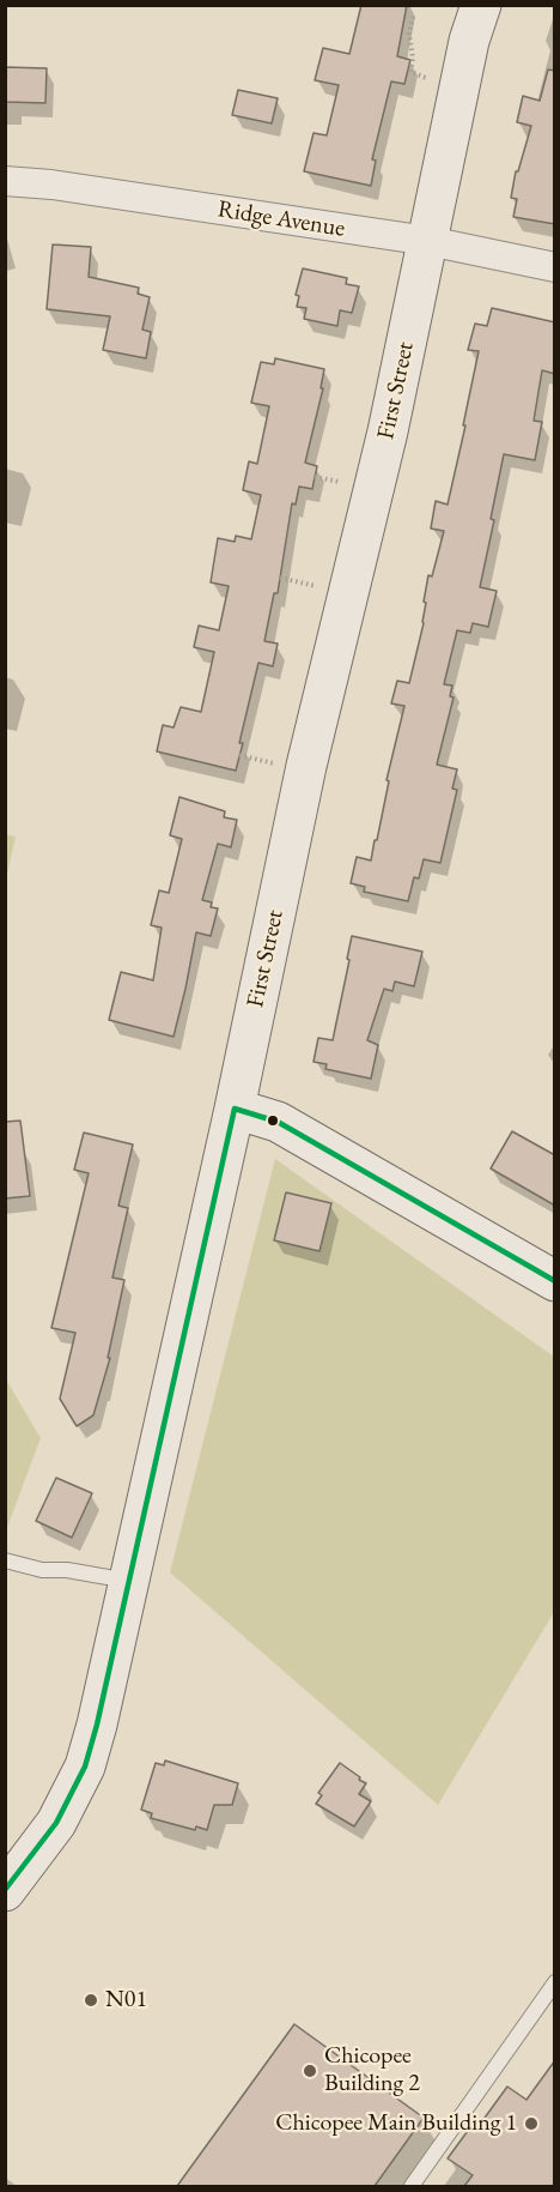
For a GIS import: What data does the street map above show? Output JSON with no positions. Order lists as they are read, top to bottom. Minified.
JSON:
{"streets":{"street":["Ridge Avenue","First Street"]},"crossings":[["Ridge Avenue","First Street"]],"places":["N01","Chicopee Building 2","Chicopee Main Building 1"]}
